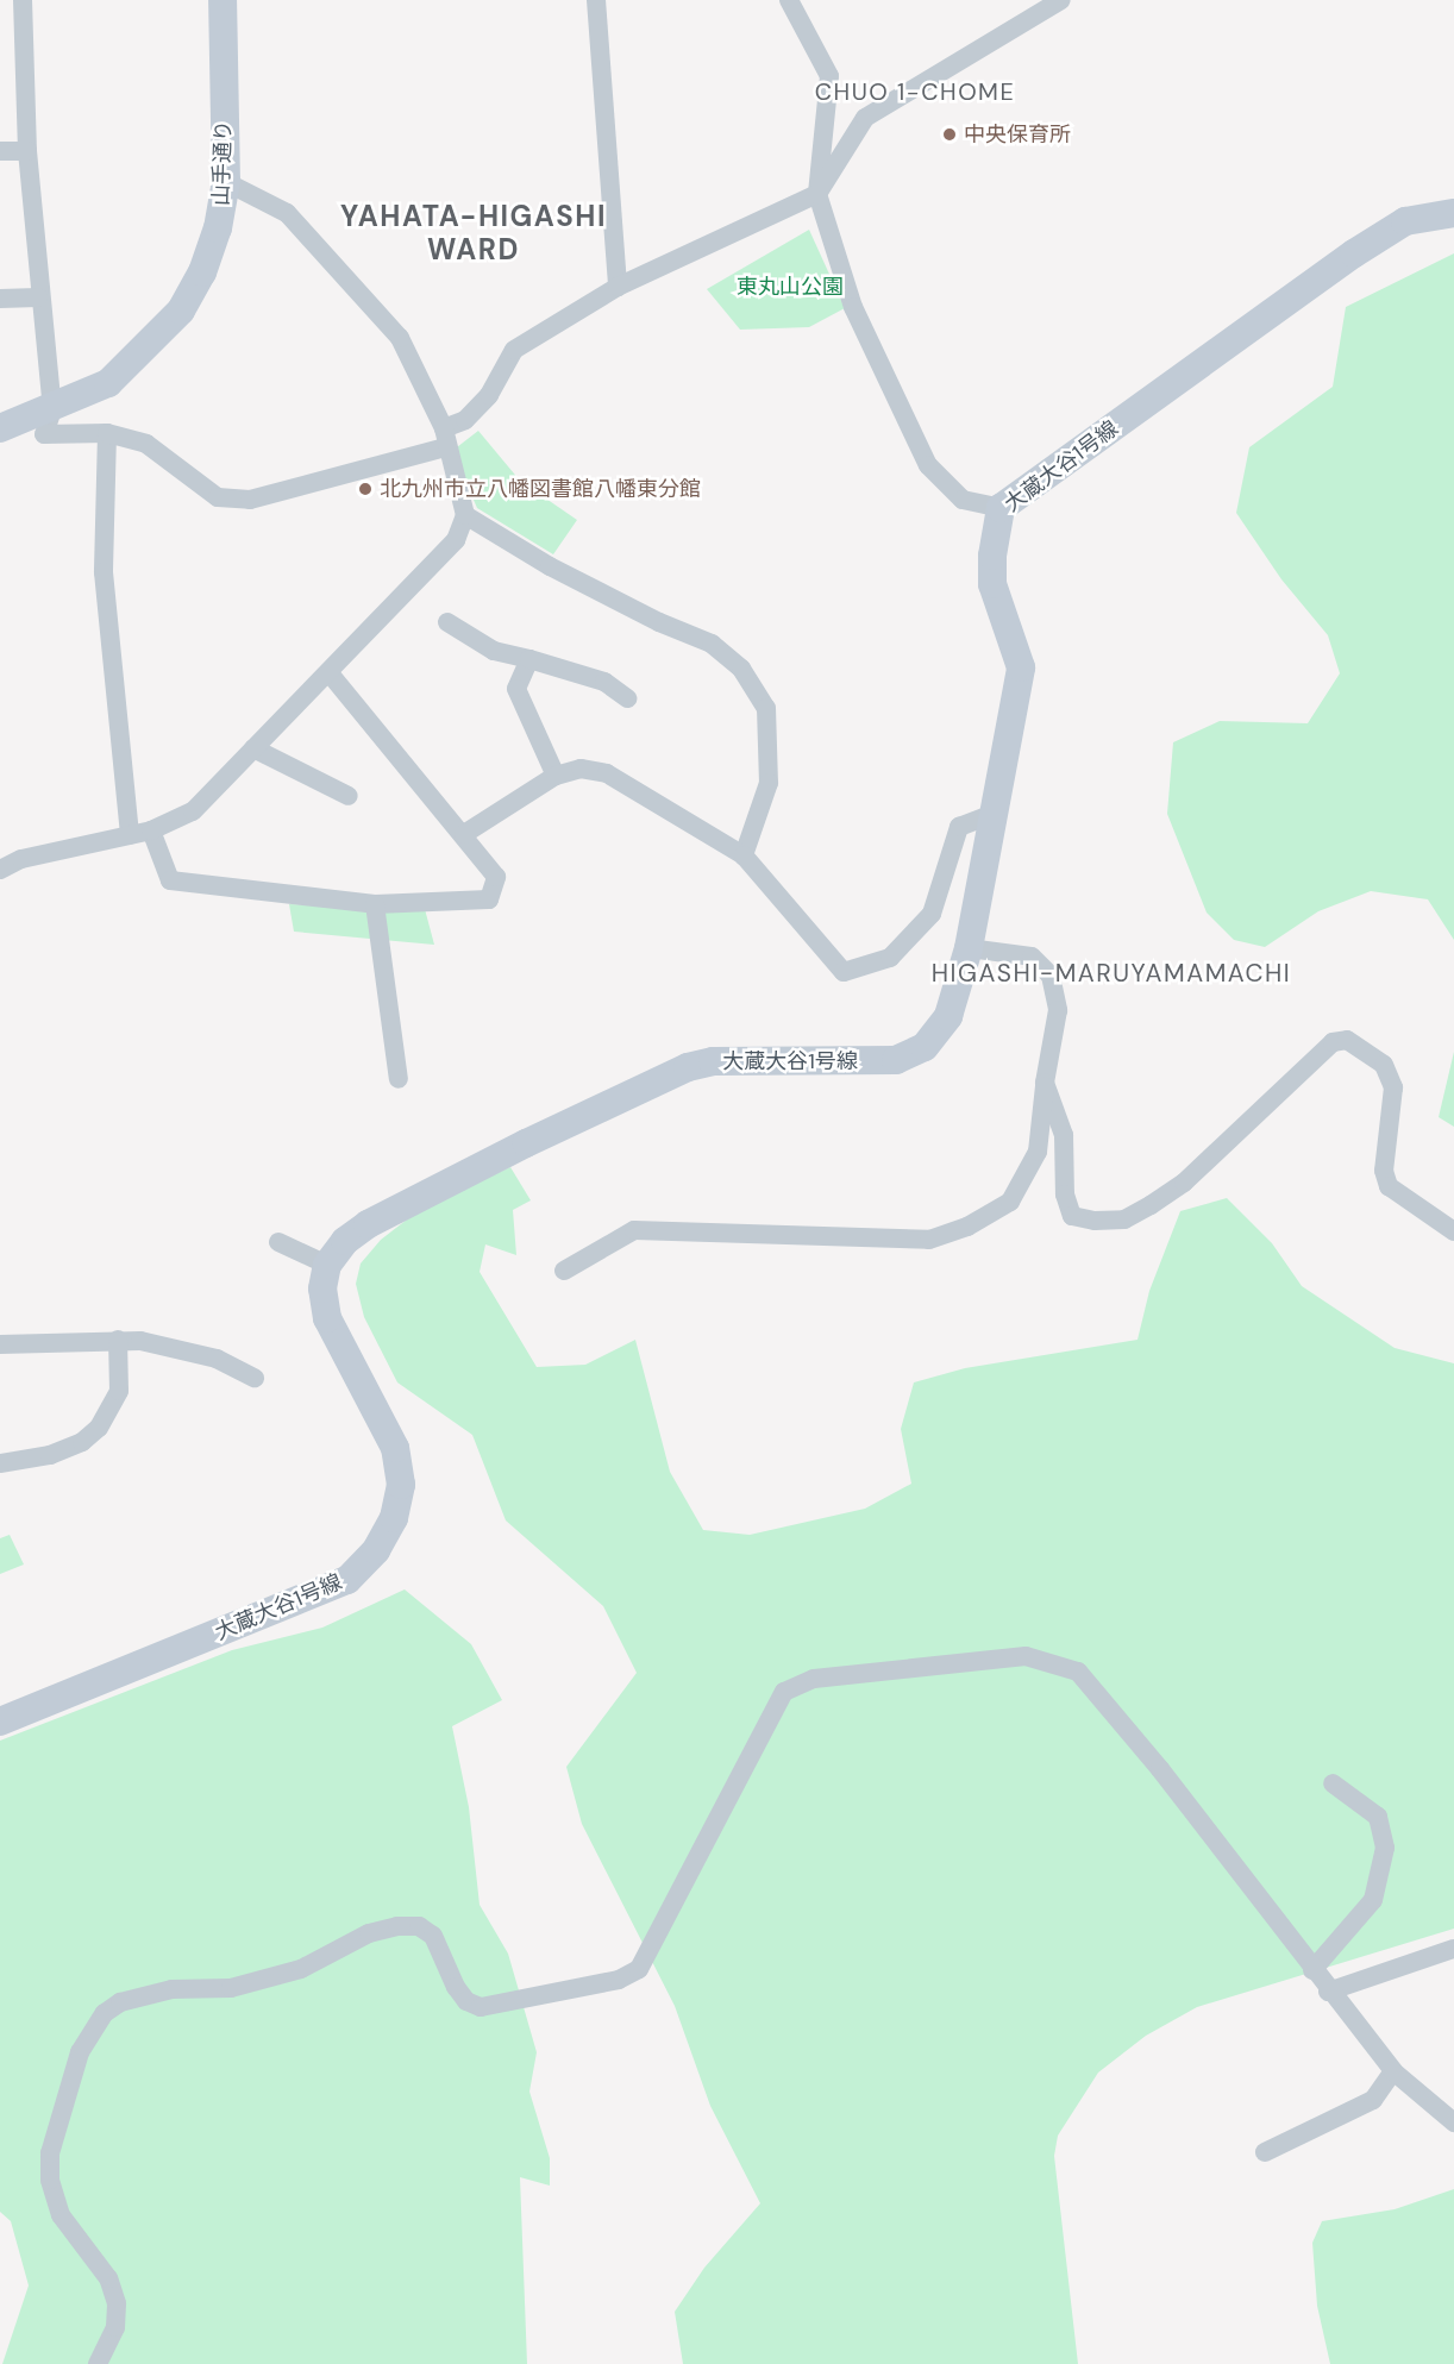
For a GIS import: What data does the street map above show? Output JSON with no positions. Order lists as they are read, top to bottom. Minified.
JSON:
{"streets":{"street":["山手通り","大蔵大谷1号線"]},"districts":["CHUO 1-CHOME","YAHATA-HIGASHI WARD","HIGASHI-MARUYAMAMACHI"],"parks":["東丸山公園"],"places":["中央保育所","北九州市立八幡図書館八幡東分館"]}
